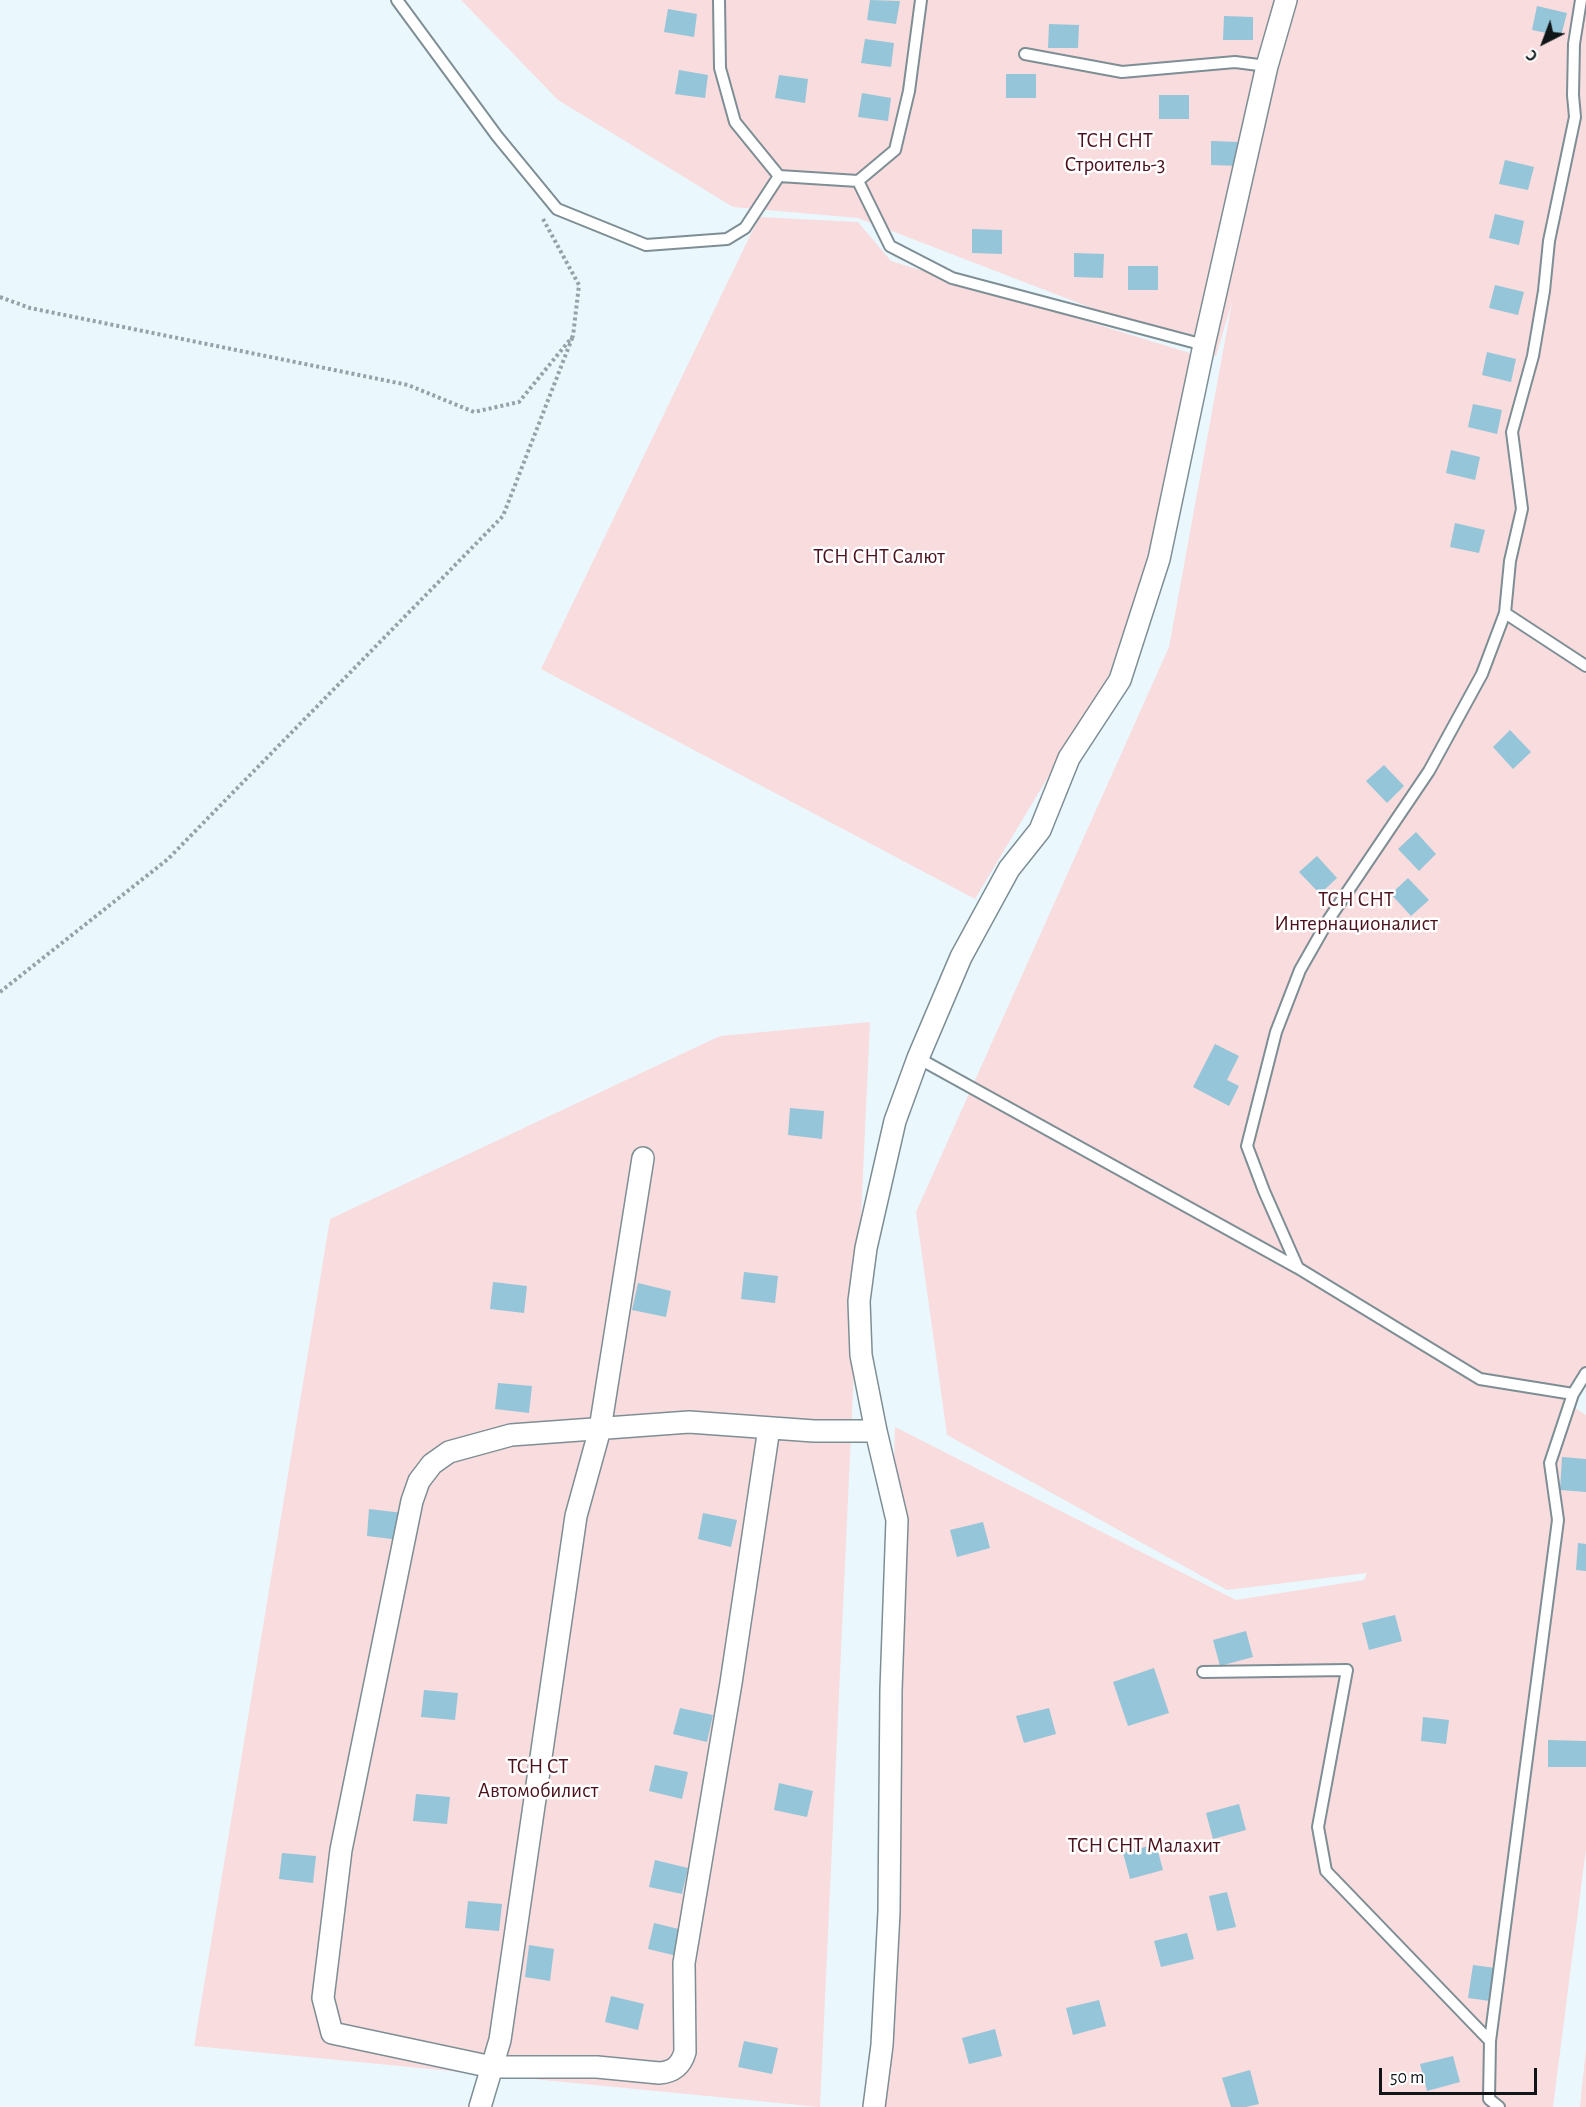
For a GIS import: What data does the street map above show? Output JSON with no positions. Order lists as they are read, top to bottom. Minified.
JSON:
{"parks":["ТСН СНТ Строитель-3","ТСН СНТ Салют","ТСН СНТ Интернационалист","ТСН СТ Автомобилист","ТСН СНТ Малахит"],"scale_bar":"50 m","north":"bottom left"}
